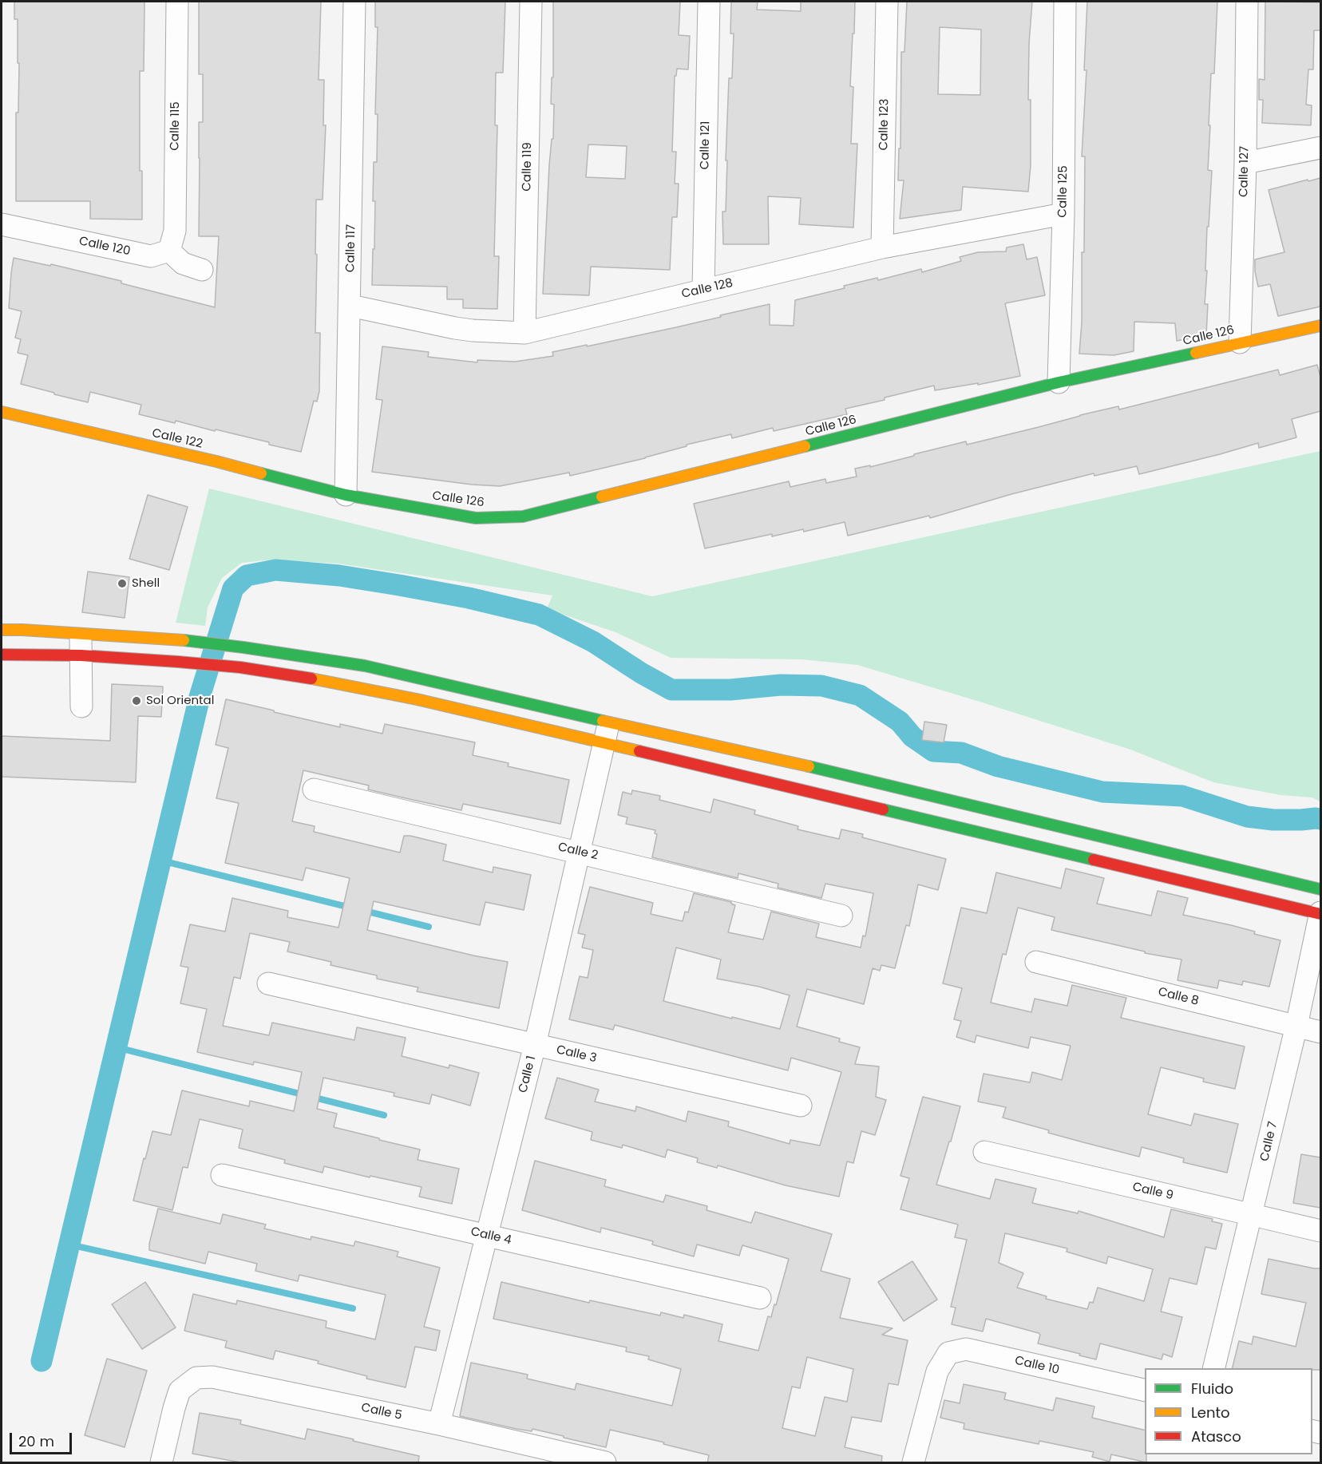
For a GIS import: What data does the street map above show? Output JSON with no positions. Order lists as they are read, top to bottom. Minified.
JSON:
{"streets":{"street":["Calle 123","Calle 115","Calle 121","Calle 119","Calle 127","Calle 125","Calle 120","Calle 117","Calle 128","Calle 126","Calle 122","Calle 2","Calle 8","Calle 3","Calle 1","Calle 7","Calle 9","Calle 4","Calle 10","Calle 5"]},"crossings":[["Calle 123","Calle 128"],["Calle 115","Calle 120"],["Calle 121","Calle 128"],["Calle 119","Calle 128"],["Calle 127","Calle 126"],["Calle 125","Calle 128"],["Calle 125","Calle 126"],["Calle 117","Calle 128"],["Calle 117","Calle 126"],["Calle 117","Calle 122"],["Calle 126","Calle 122"],["Calle 2","Calle 1"],["Calle 8","Calle 7"],["Calle 3","Calle 1"],["Calle 1","Calle 4"],["Calle 1","Calle 5"],["Calle 7","Calle 9"]],"places":["Shell","Sol Oriental"],"legend":["Fluido","Lento","Atasco"],"scale_bar":"20 m"}
